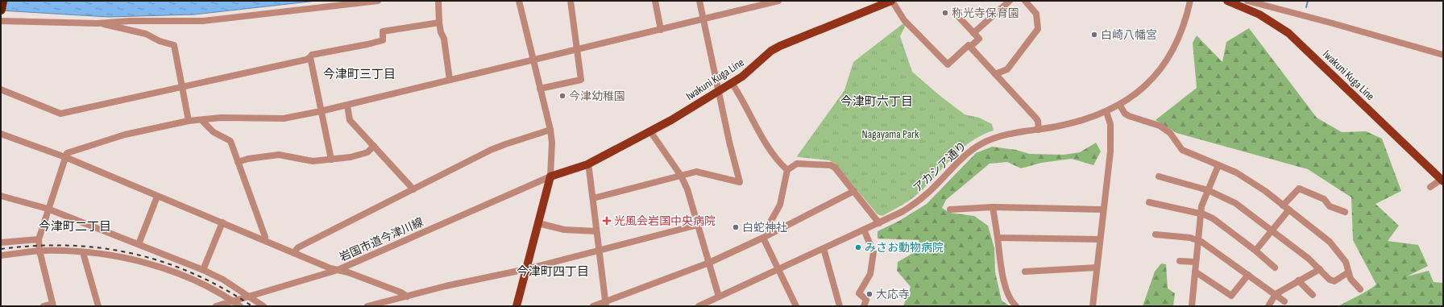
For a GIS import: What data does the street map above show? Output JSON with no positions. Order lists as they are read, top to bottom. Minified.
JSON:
{"streets":{"main road":["Iwakuni Kuga Line"],"street":["アカシア通り","岩国市道今津川線"]},"crossings":[["Iwakuni Kuga Line","岩国市道今津川線"]],"districts":["今津町三丁目","今津町六丁目","今津町二丁目","今津町四丁目"],"parks":["Nagayama Park"],"places":{"other":["称光寺保育園","白崎八幡宮","今津幼稚園","白蛇神社","みさお動物病院","大応寺"],"health":["光風会岩国中央病院"]}}
